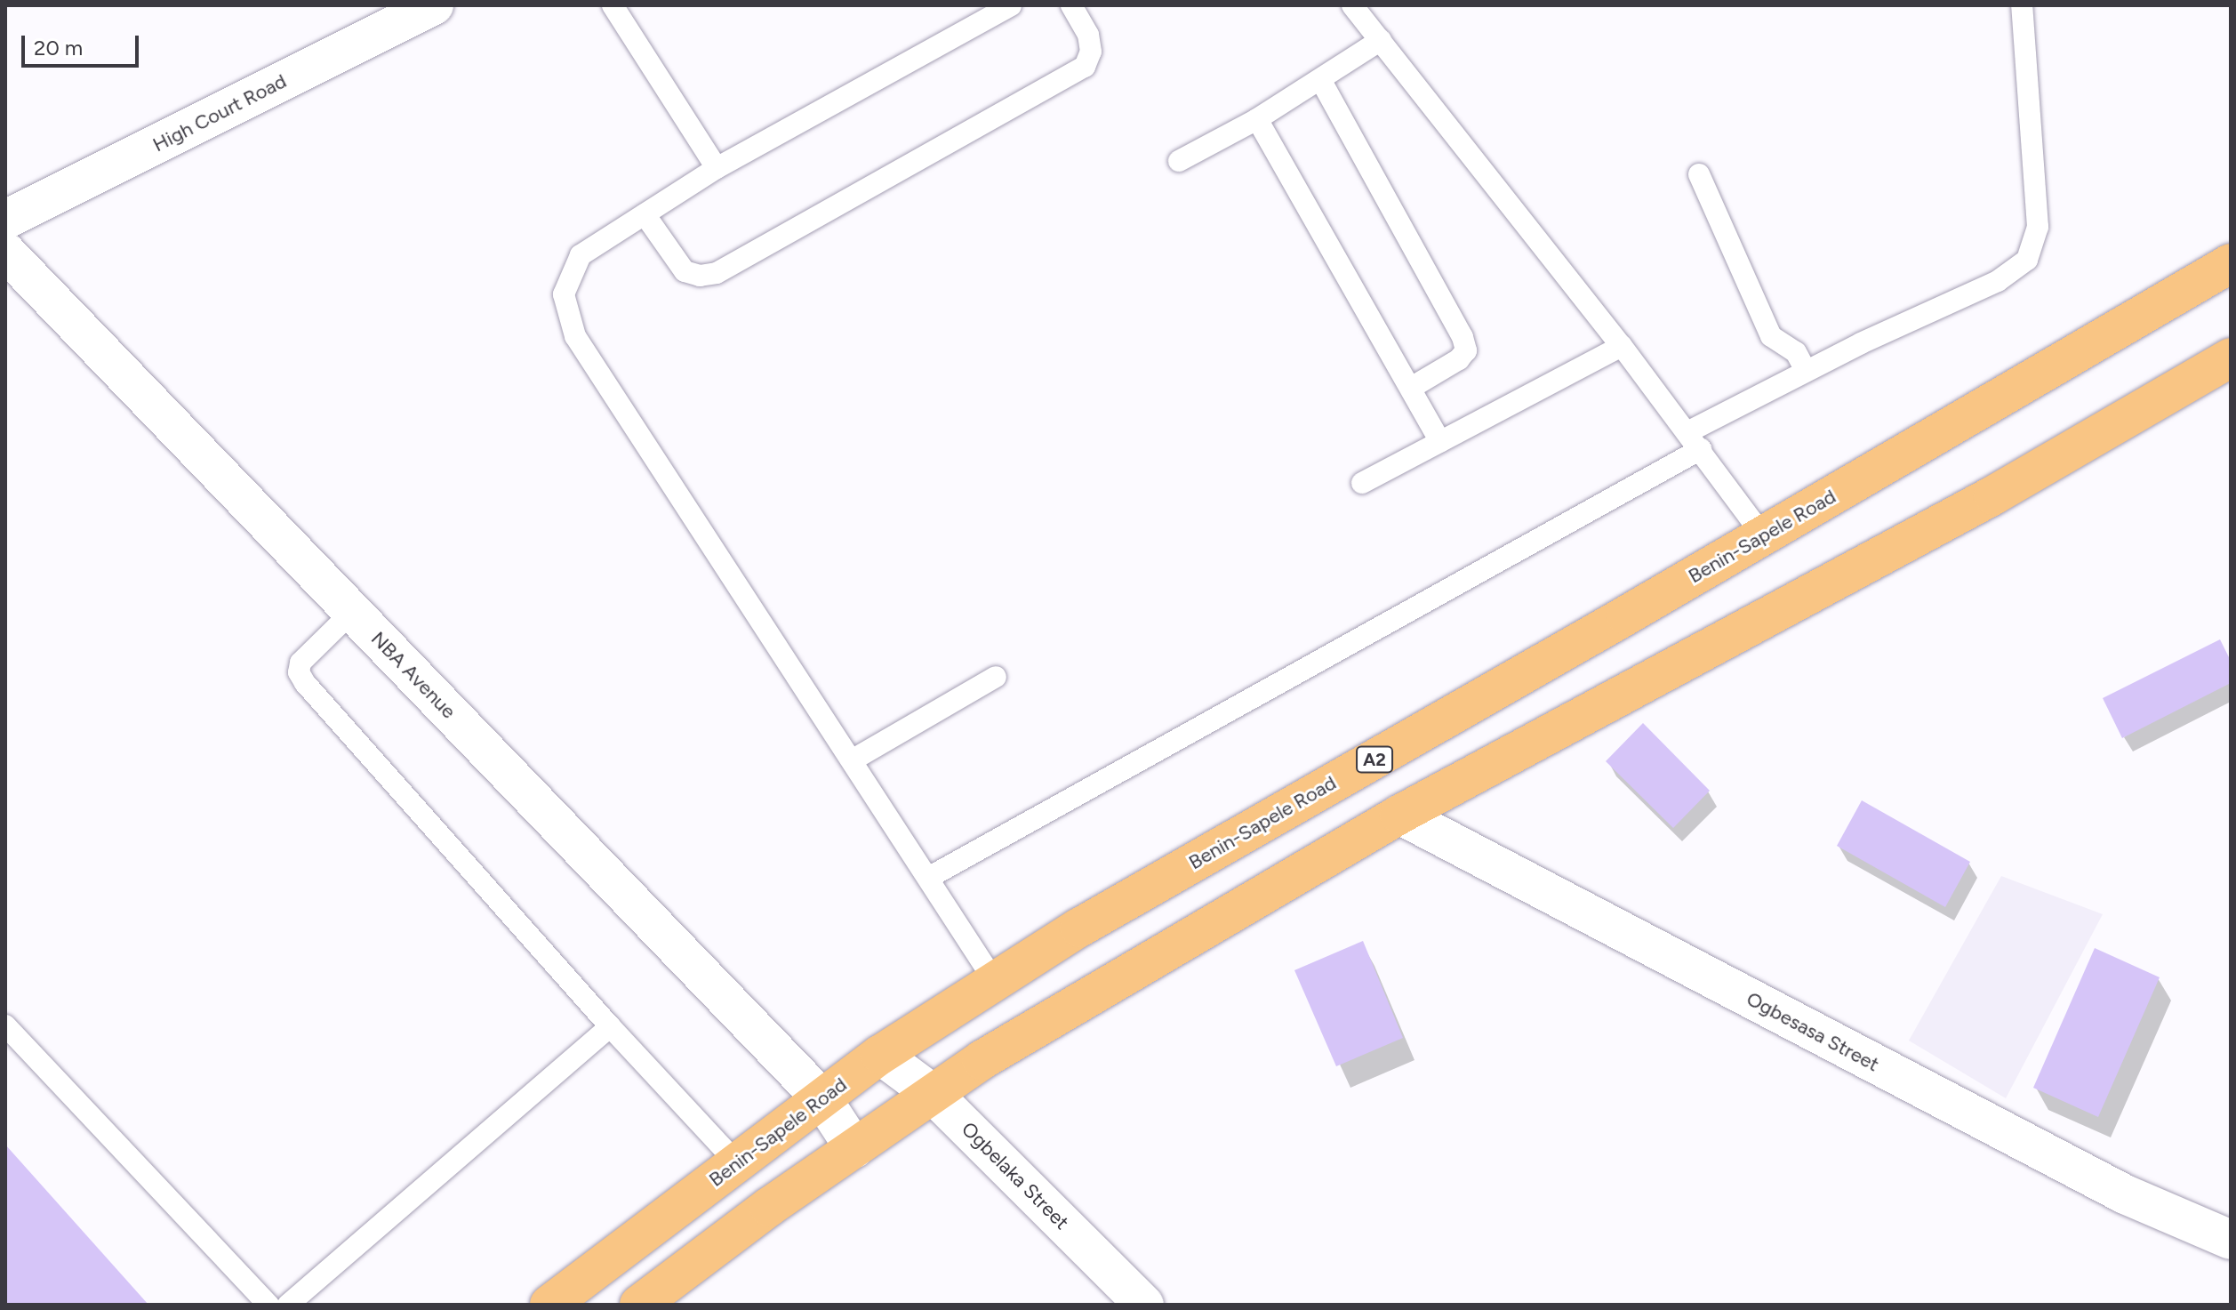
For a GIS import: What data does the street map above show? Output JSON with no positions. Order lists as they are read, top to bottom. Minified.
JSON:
{"streets":{"highway":["Benin-Sapele Road","A2"],"street":["High Court Road","NBA Avenue","Ogbesasa Street","Ogbelaka Street"]},"crossings":[["Benin-Sapele Road","NBA Avenue"],["Benin-Sapele Road","Ogbelaka Street"]],"scale_bar":"20 m"}
